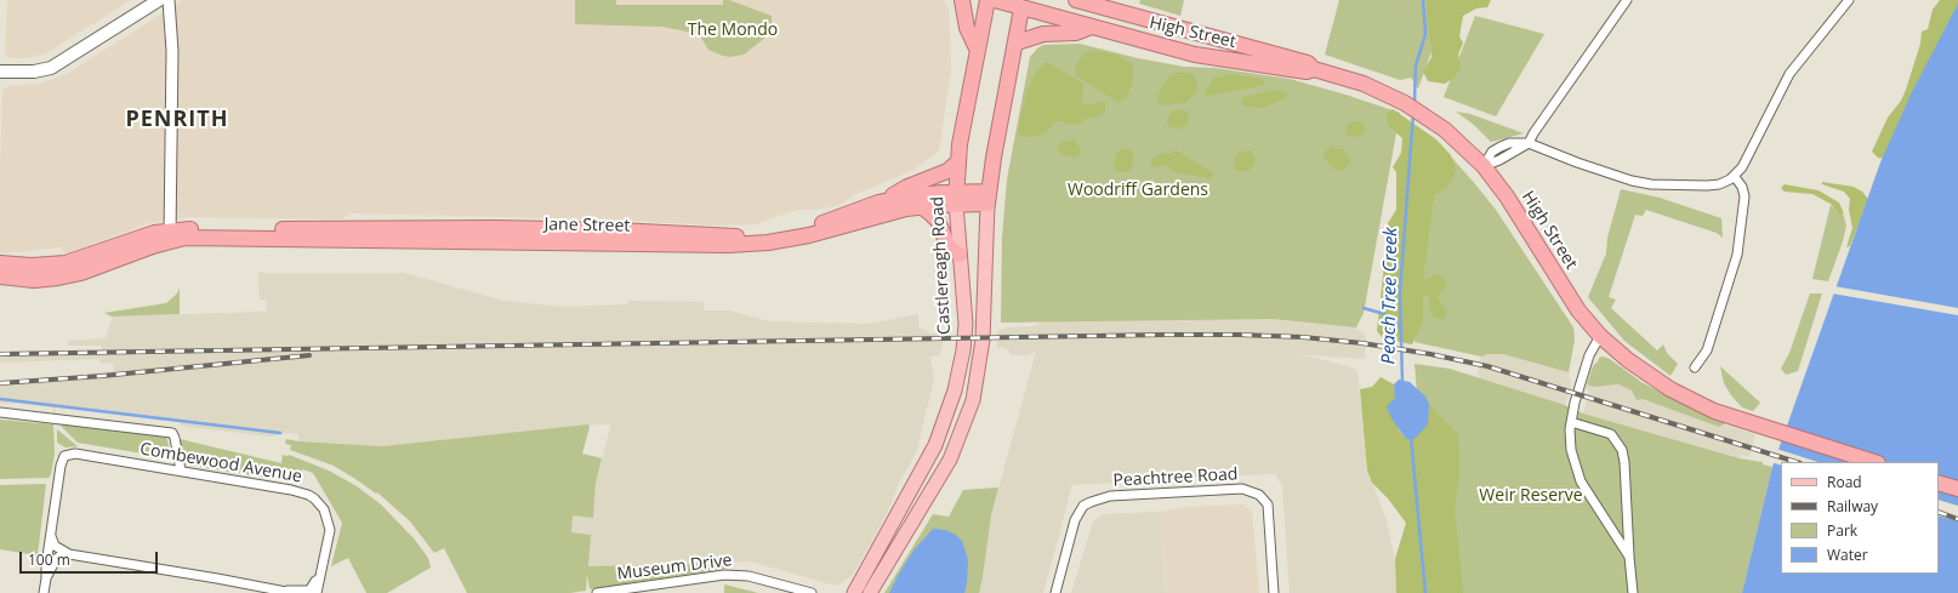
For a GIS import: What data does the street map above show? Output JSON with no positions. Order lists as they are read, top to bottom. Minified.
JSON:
{"streets":{"highway":["High Street","Jane Street","Castlereagh Road"],"street":["Combewood Avenue","Peachtree Road","Museum Drive"]},"crossings":[["Jane Street","Castlereagh Road"]],"districts":["PENRITH"],"water":["Peach Tree Creek"],"parks":["The Mondo","Woodriff Gardens","Weir Reserve"],"legend":["Road","Railway","Park","Water"],"scale_bar":"100 m"}
